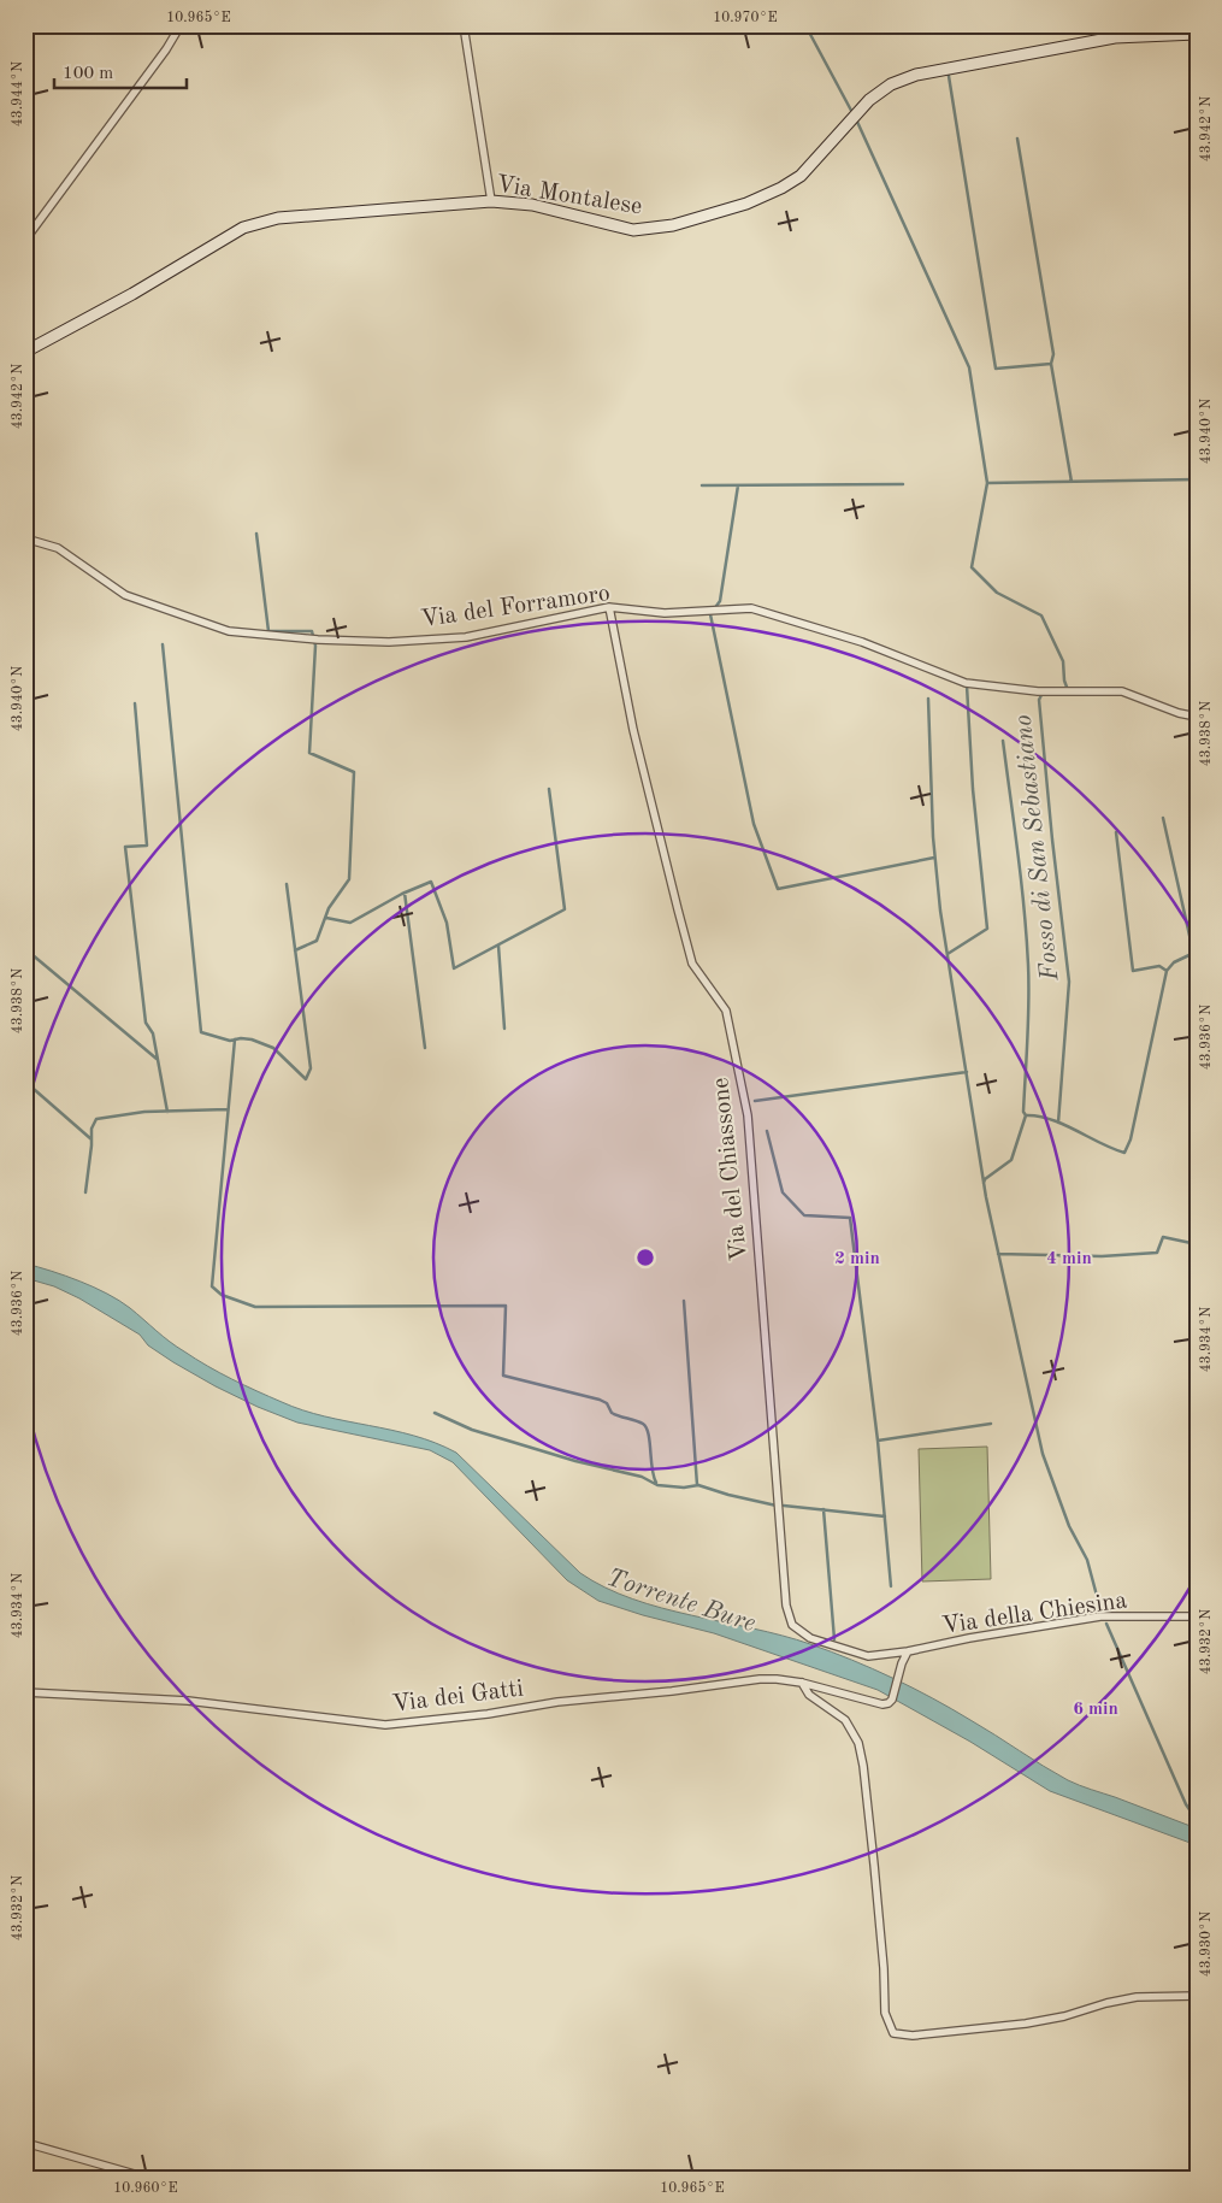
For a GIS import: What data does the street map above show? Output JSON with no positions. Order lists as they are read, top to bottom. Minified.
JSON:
{"streets":{"main road":["Via Montalese"],"street":["Via del Forramoro","Via del Chiassone","Via della Chiesina","Via dei Gatti"]},"crossings":[["Via del Forramoro","Via del Chiassone"],["Via del Chiassone","Via della Chiesina"],["Via del Chiassone","Via dei Gatti"],["Via della Chiesina","Via dei Gatti"]],"water":["Fosso di San Sebastiano","Torrente Bure"],"scale_bar":"100 m","coordinates":["10.965°E","10.970°E","43.944°N","43.942°N","43.940°N","43.938°N","43.936°N","43.934°N","43.932°N","43.930°N","10.960°E"],"rings":["2 min","4 min","6 min"]}
